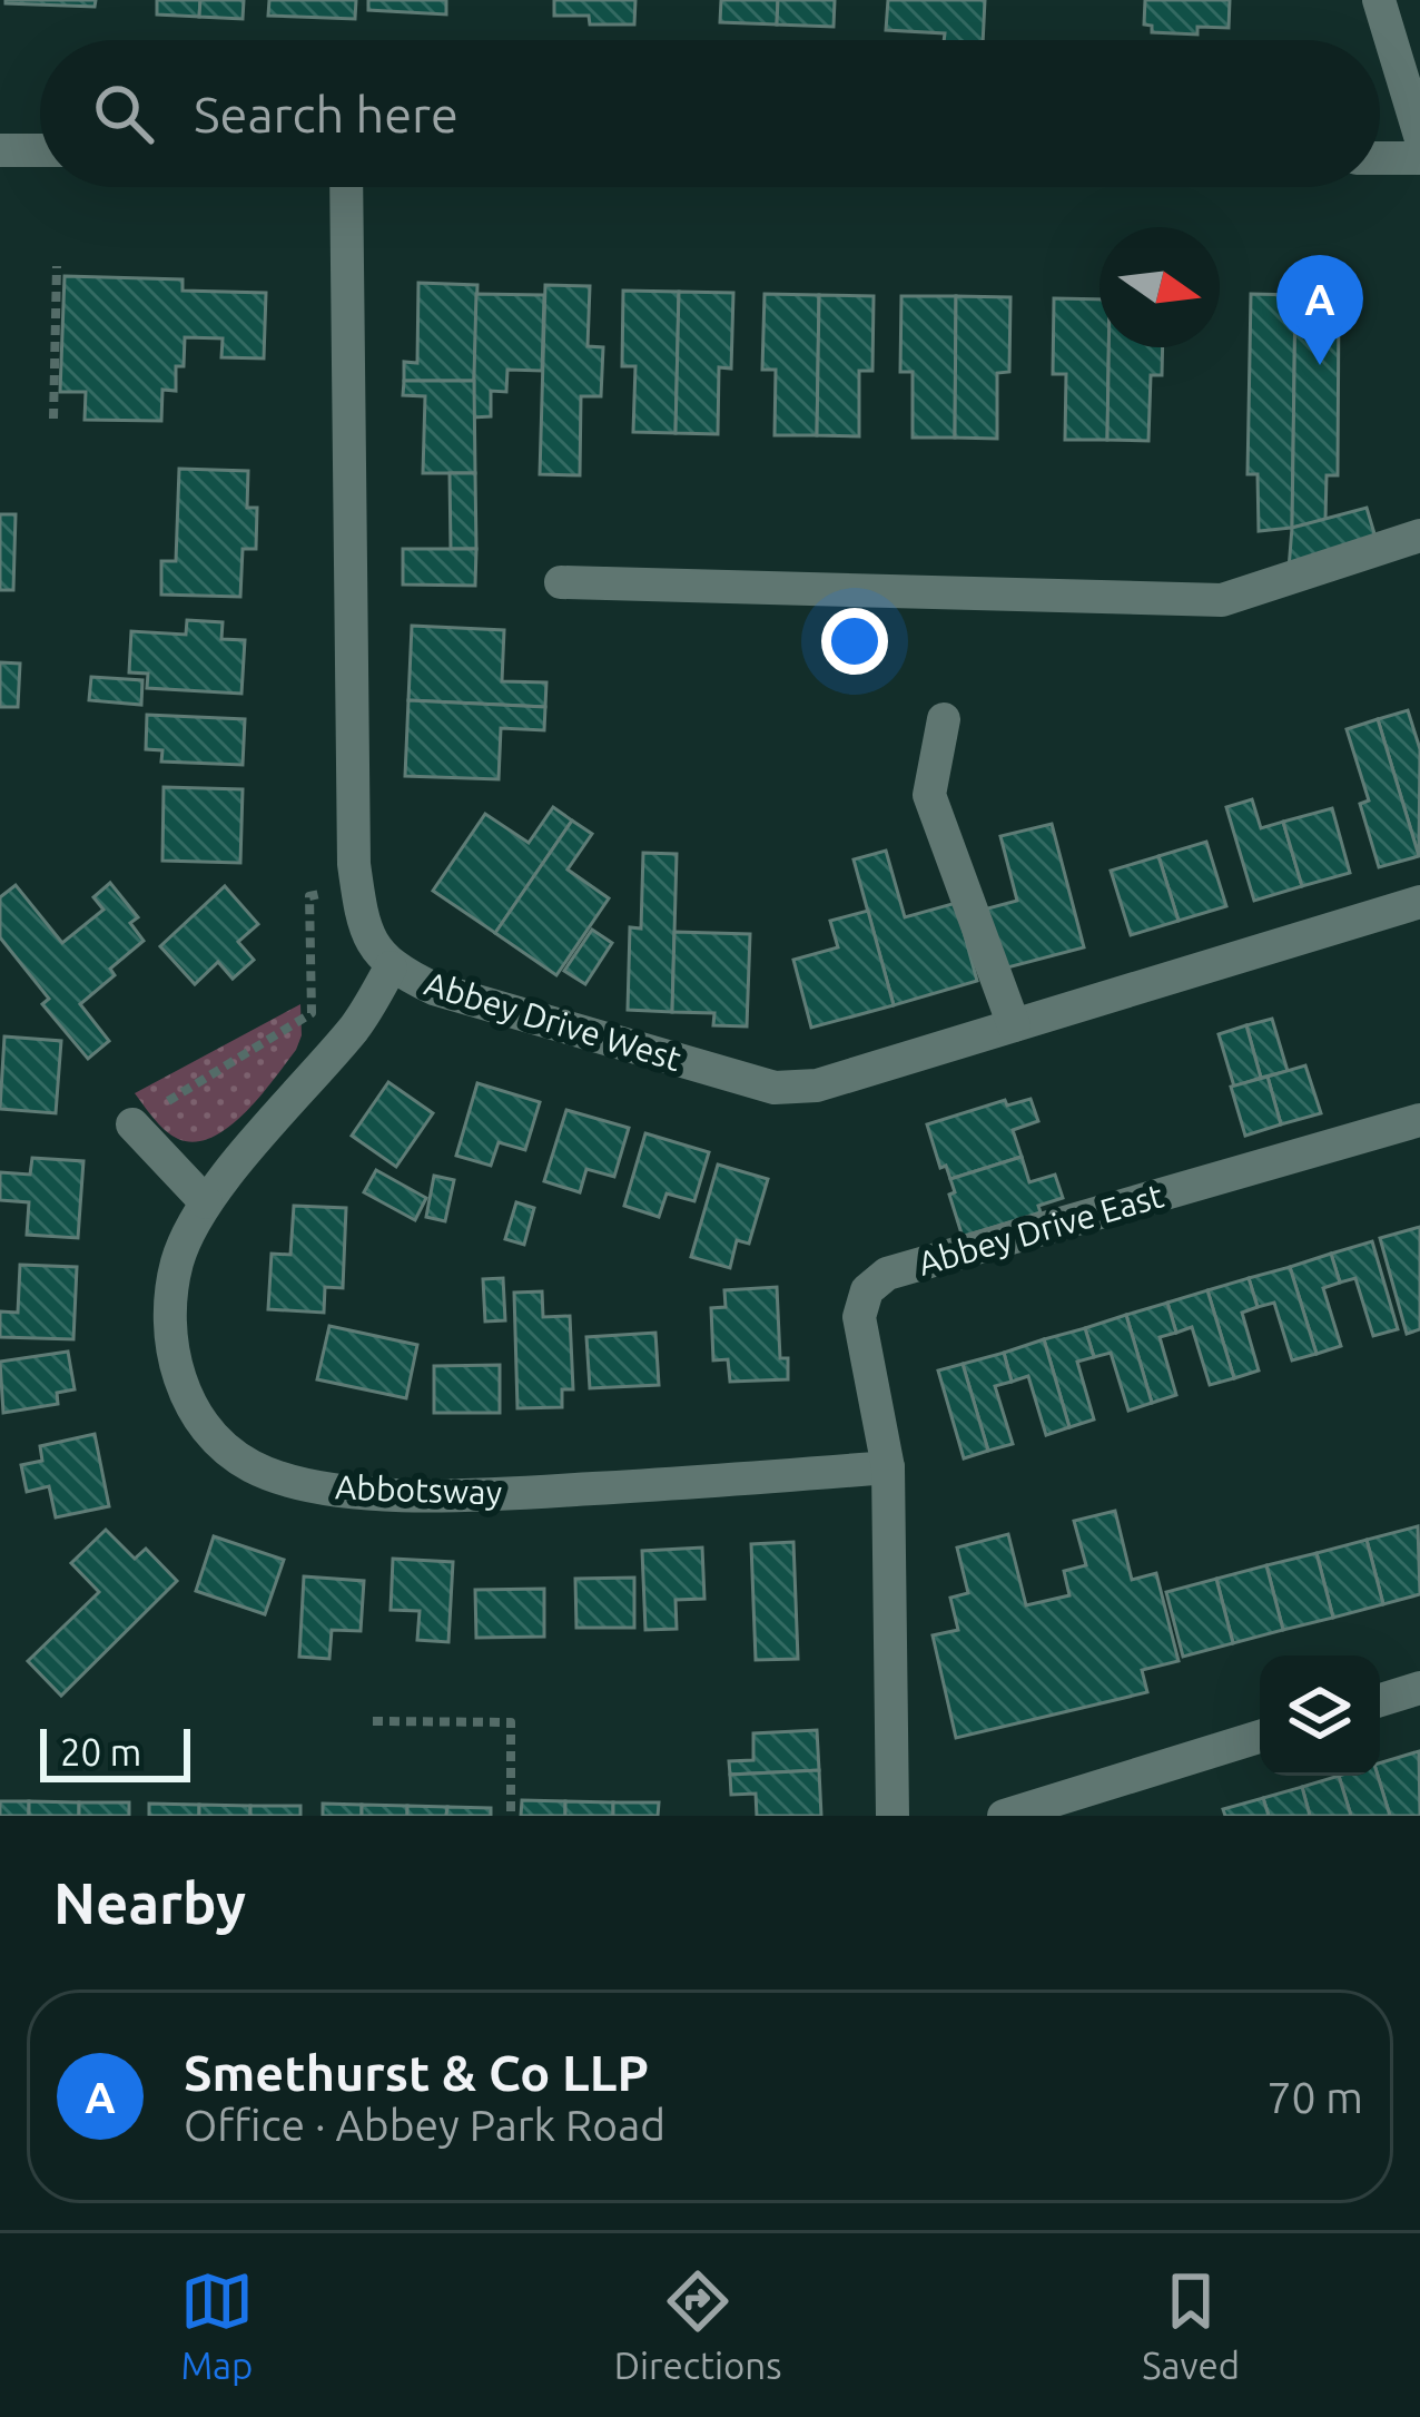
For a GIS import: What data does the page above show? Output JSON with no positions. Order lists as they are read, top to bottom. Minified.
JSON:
{"streets":{"street":["Abbey Drive West","Abbey Drive East","Abbotsway"]},"crossings":[["Abbey Drive West","Abbotsway"],["Abbey Drive East","Abbotsway"]],"scale_bar":"20 m","north":"right","page":{"search":"Search here","pins":"A","scale":"20 m","heading":"Nearby","list":[{"mark":"A","name":"Smethurst & Co LLP","note":"Office · Abbey Park Road","value":"70 m"}],"nav":["Map","Directions","Saved"]}}
